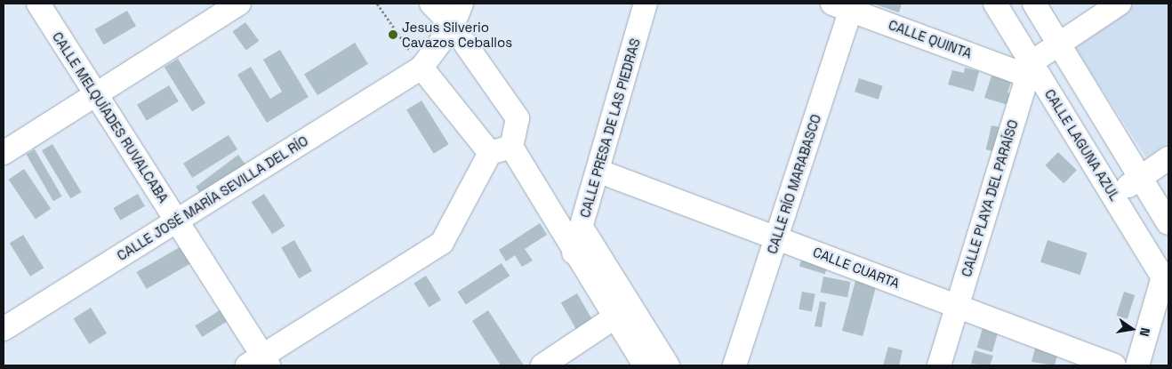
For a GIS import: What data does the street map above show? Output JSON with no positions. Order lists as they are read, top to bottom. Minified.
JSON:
{"streets":{"street":["CALLE QUINTA","CALLE MELQUÍADES RUVALCABA","CALLE PRESA DE LAS PIEDRAS","CALLE LAGUNA AZUL","CALLE RÍO MARABASCO","CALLE JOSÉ MARÍA SEVILLA DEL RÍO","CALLE PLAYA DEL PARAÍSO","CALLE CUARTA"]},"crossings":[["CALLE QUINTA","CALLE LAGUNA AZUL"],["CALLE QUINTA","CALLE RÍO MARABASCO"],["CALLE QUINTA","CALLE PLAYA DEL PARAÍSO"],["CALLE MELQUÍADES RUVALCABA","CALLE JOSÉ MARÍA SEVILLA DEL RÍO"],["CALLE PRESA DE LAS PIEDRAS","CALLE CUARTA"],["CALLE LAGUNA AZUL","CALLE PLAYA DEL PARAÍSO"],["CALLE RÍO MARABASCO","CALLE CUARTA"],["CALLE PLAYA DEL PARAÍSO","CALLE CUARTA"]],"places":["Jesus Silverio Cavazos Ceballos"],"north":"right"}
